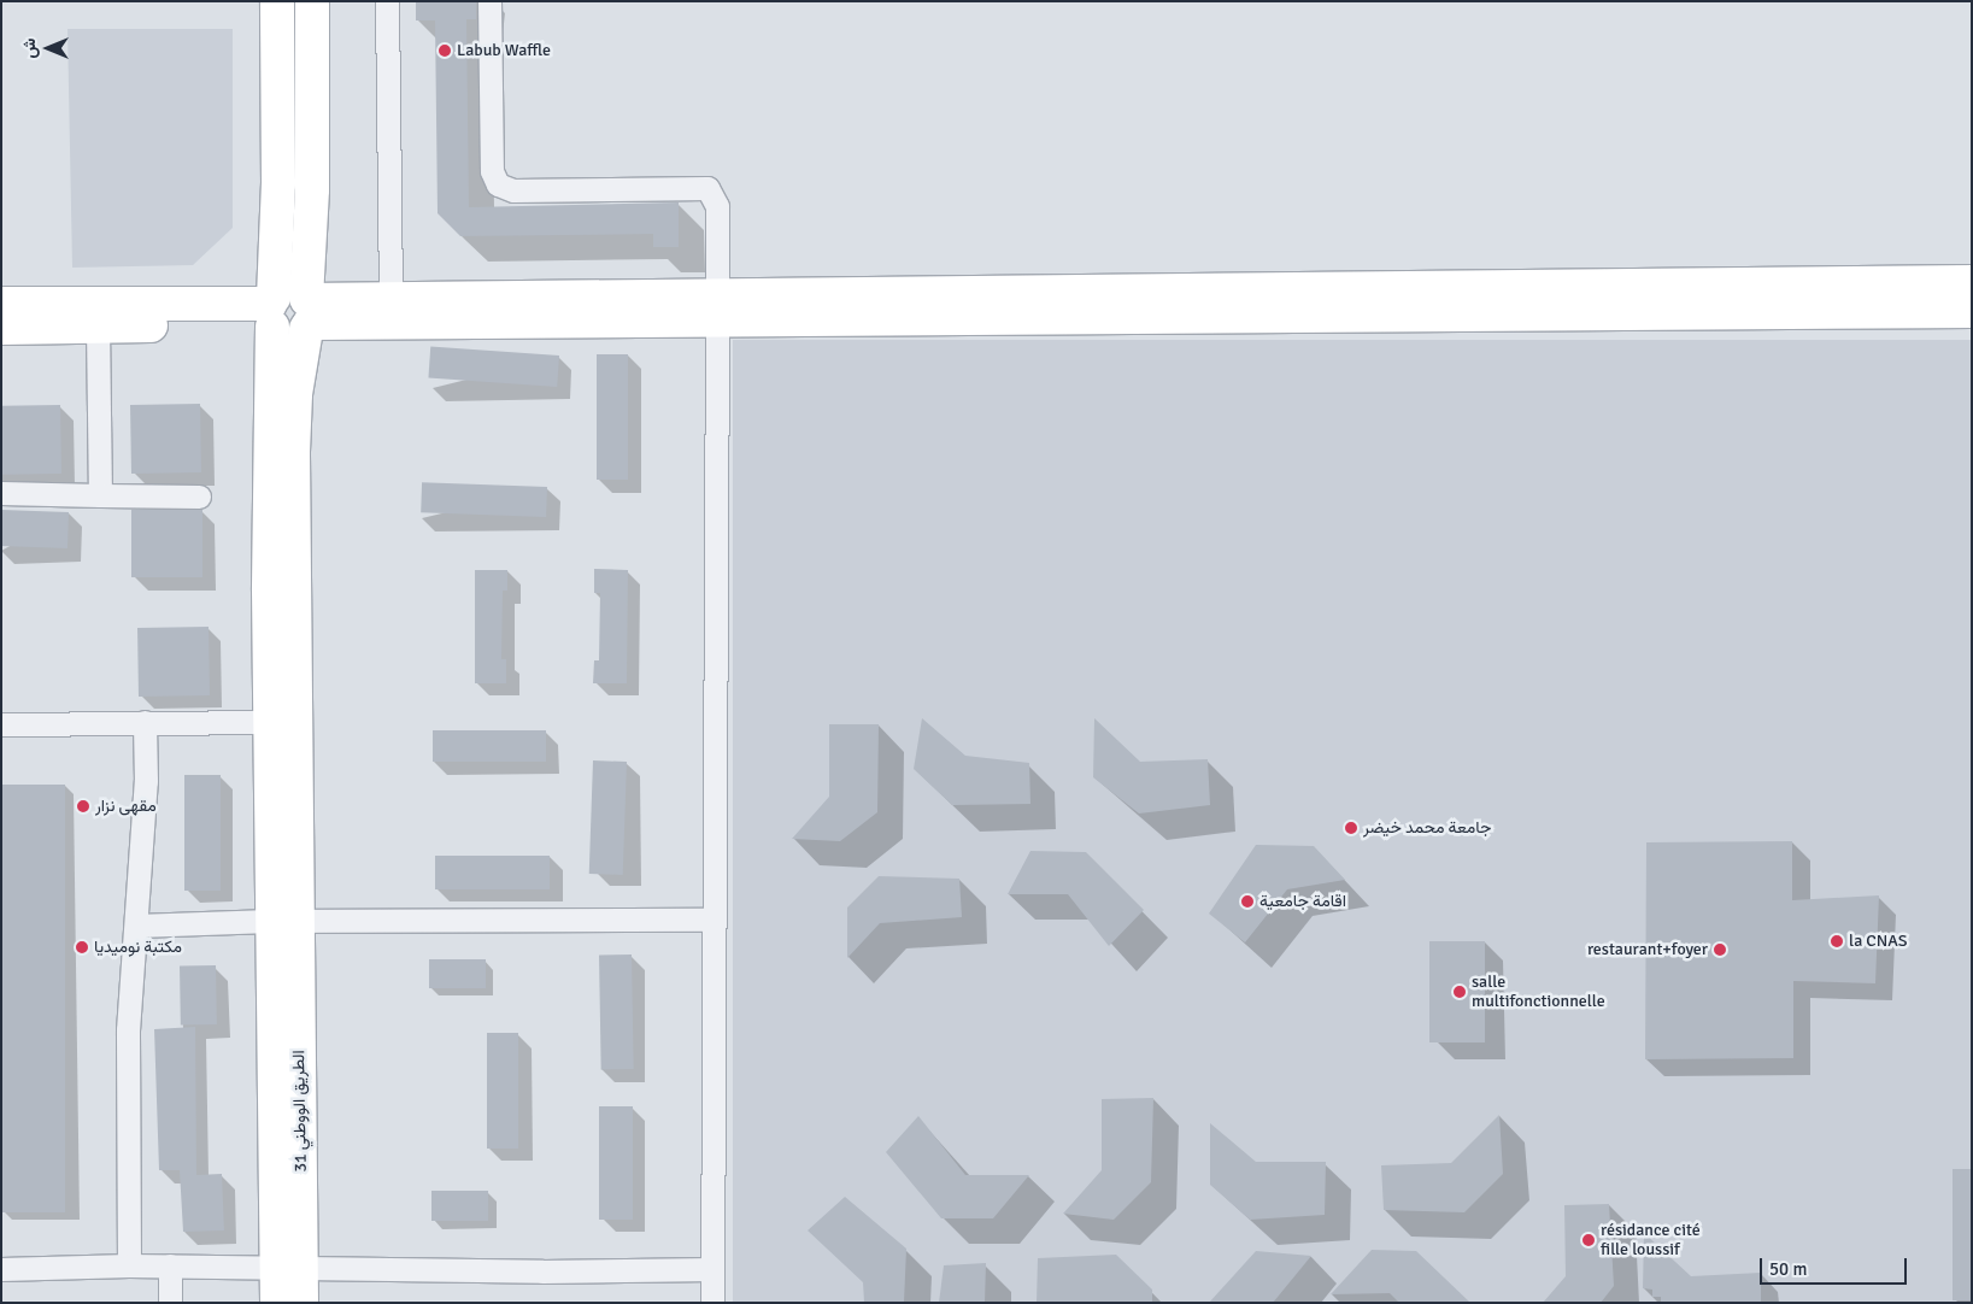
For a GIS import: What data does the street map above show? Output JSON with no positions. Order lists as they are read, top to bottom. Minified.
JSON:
{"places":["Labub Waffle","مقهى نزار","جامعة محمد خيضر","اقامة جامعية","la CNAS","مكتبة نوميديا","restaurant+foyer","salle multifonctionnelle","résidance cité fille loussif"],"scale_bar":"50 m","north":"left"}
